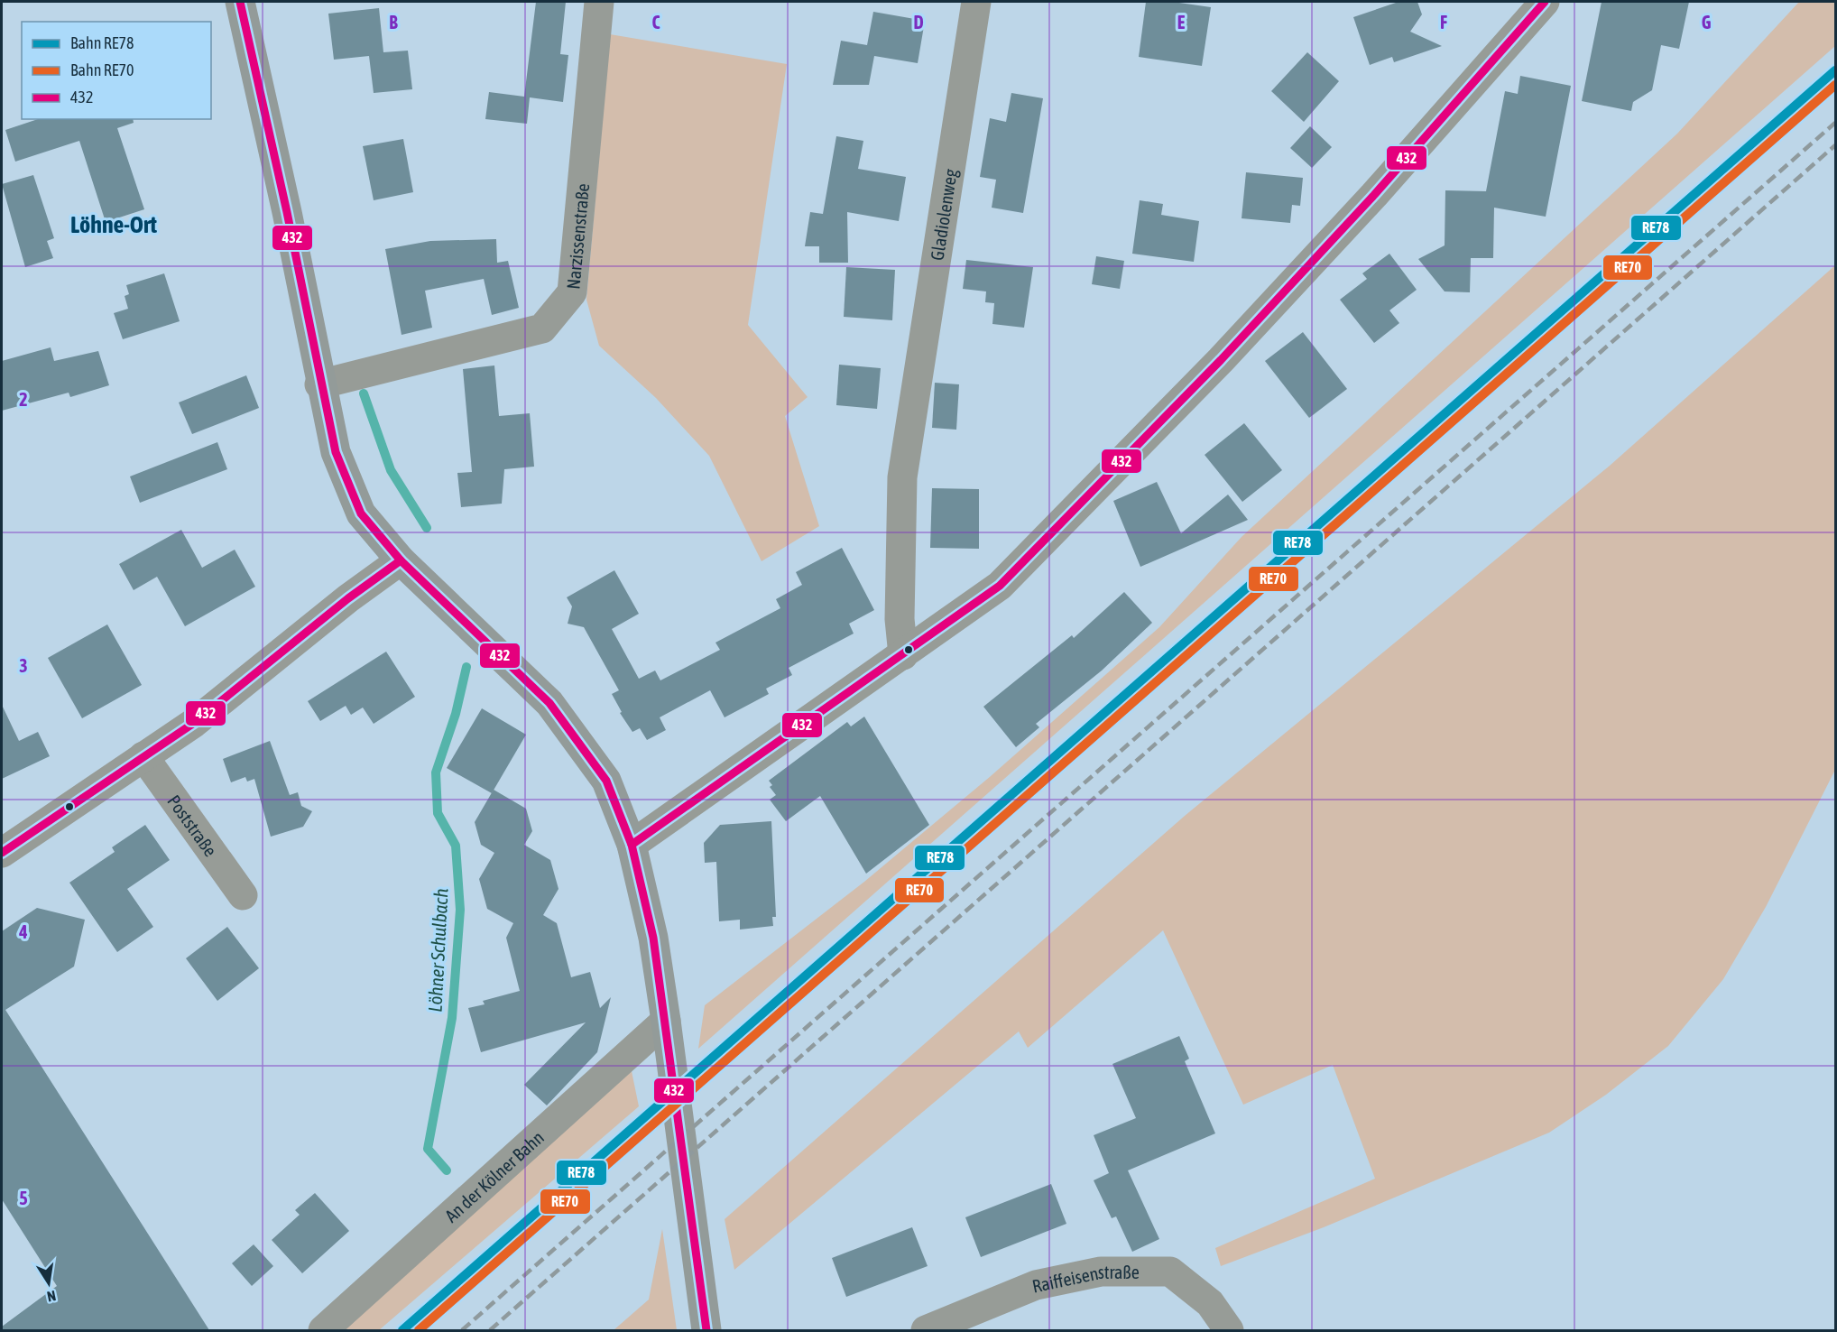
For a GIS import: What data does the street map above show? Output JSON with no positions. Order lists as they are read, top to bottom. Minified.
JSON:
{"streets":{"street":["Gladiolenweg","Narzissenstraße","Poststraße","An der Kölner Bahn","Raiffeisenstraße"]},"districts":["Löhne-Ort"],"water":["Löhner Schulbach"],"lines":["transit line 432","rail line RE78","rail line RE70"],"legend":["Bahn RE78","Bahn RE70","432"],"north":"bottom","grid":{"columns":["B","C","D","E","F","G"],"rows":["2","3","4","5"]}}
